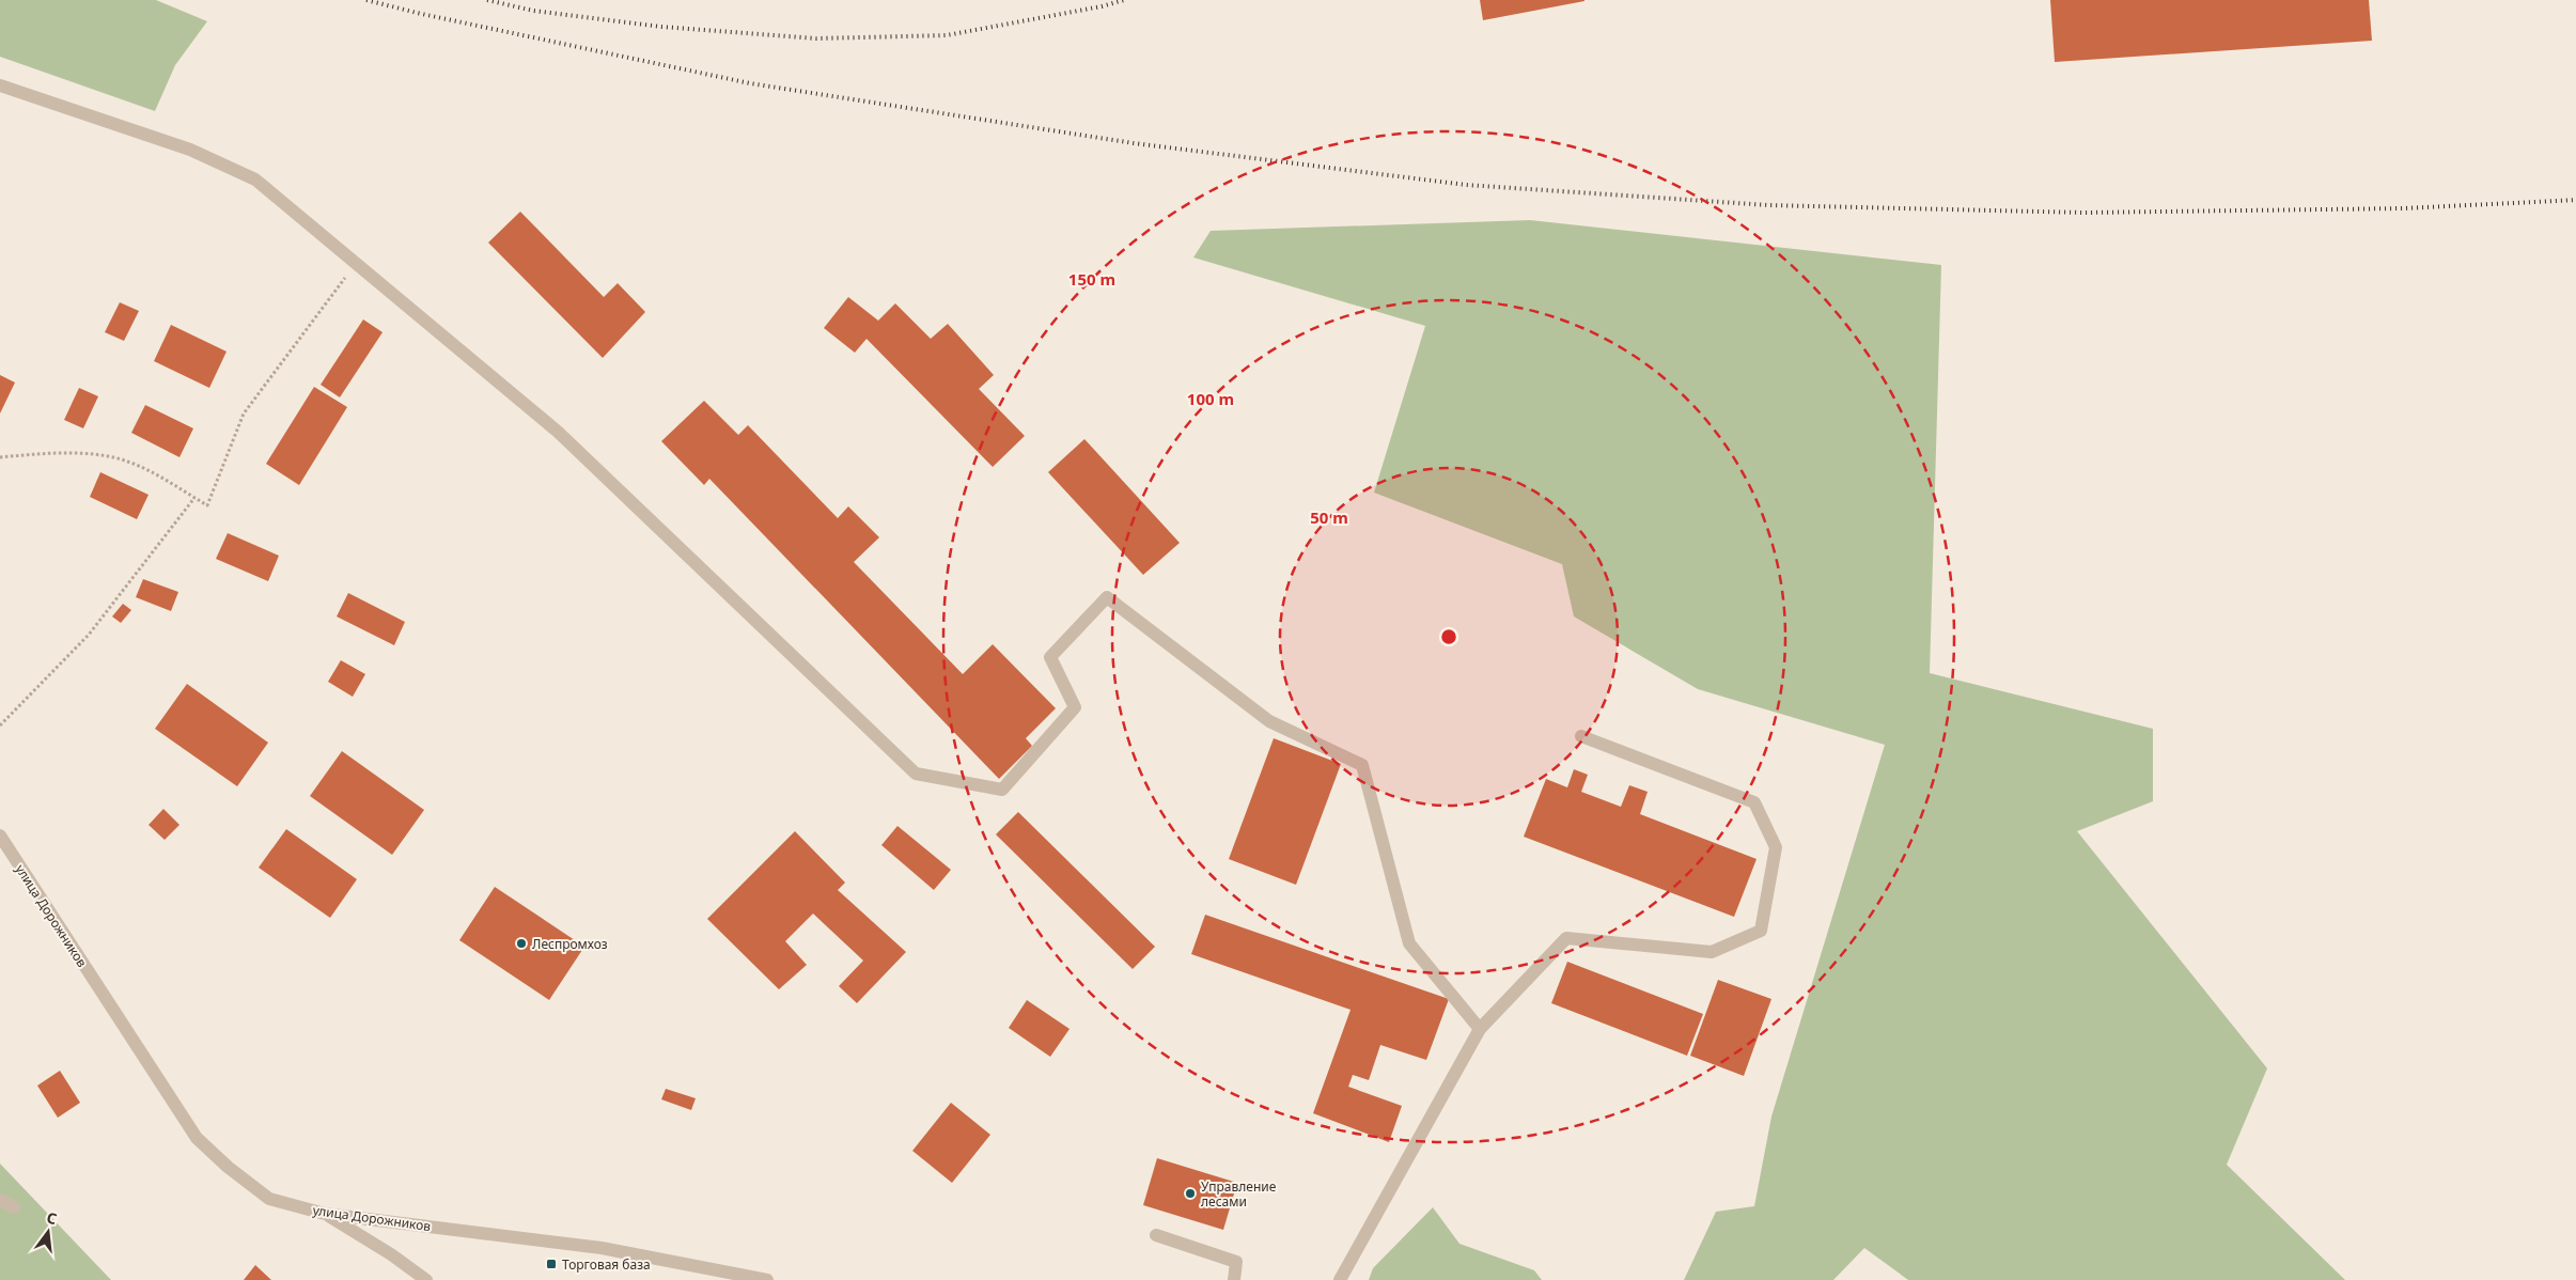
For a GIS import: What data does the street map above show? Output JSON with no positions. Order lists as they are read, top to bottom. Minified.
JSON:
{"streets":{"street":["улица Дорожников"]},"places":{"other":["Леспромхоз","Управление лесами"],"transit":["Торговая база"]},"north":"top","rings":["150 m","100 m","50 m"]}
